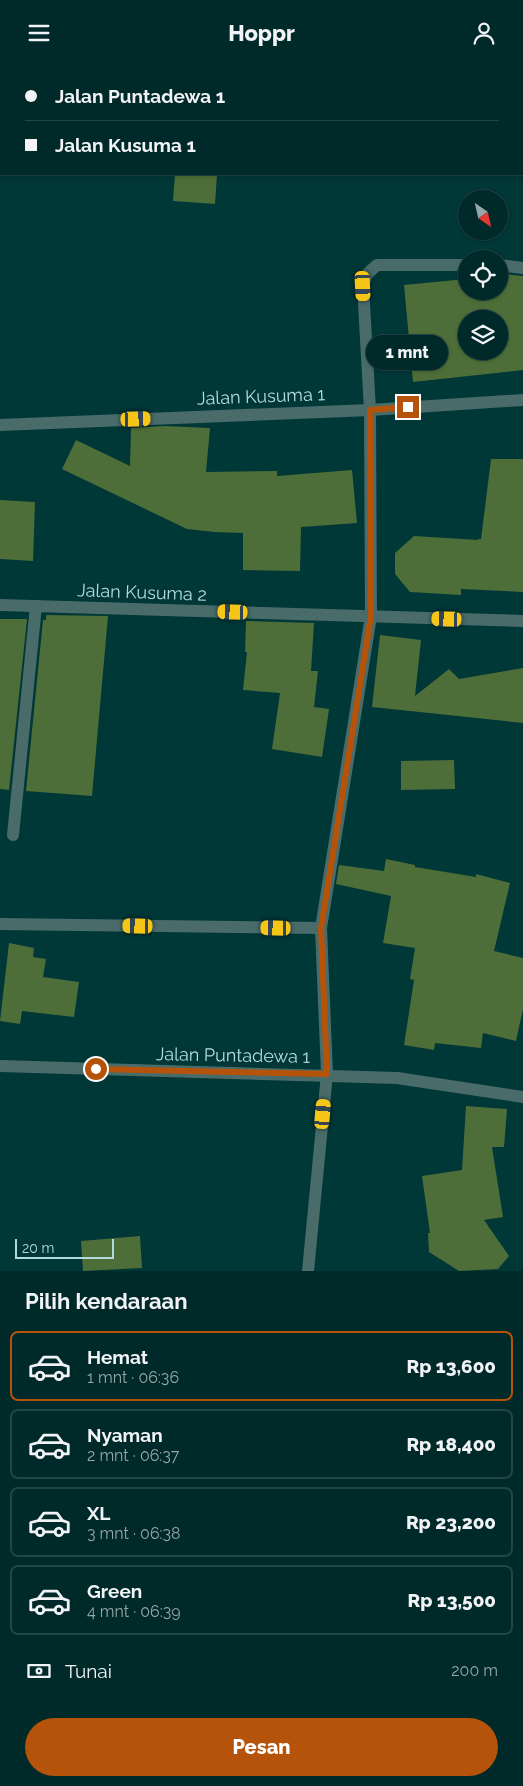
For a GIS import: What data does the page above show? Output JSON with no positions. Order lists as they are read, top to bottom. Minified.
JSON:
{"streets":{"street":["Jalan Kusuma 1","Jalan Kusuma 2","Jalan Puntadewa 1"]},"scale_bar":"20 m","north":"bottom right","page":{"header":"Hoppr","banner":["Jalan Puntadewa 1","Jalan Kusuma 1"],"bubble":"1 mnt","scale":"20 m","heading":"Pilih kendaraan","list":[{"name":"Hemat","note":"1 mnt · 06:36","value":"Rp 13,600"},{"name":"Nyaman","note":"2 mnt · 06:37","value":"Rp 18,400"},{"name":"XL","note":"3 mnt · 06:38","value":"Rp 23,200"},{"name":"Green","note":"4 mnt · 06:39","value":"Rp 13,500"}],"pay":["Tunai","200 m"],"buttons":"Pesan"}}
